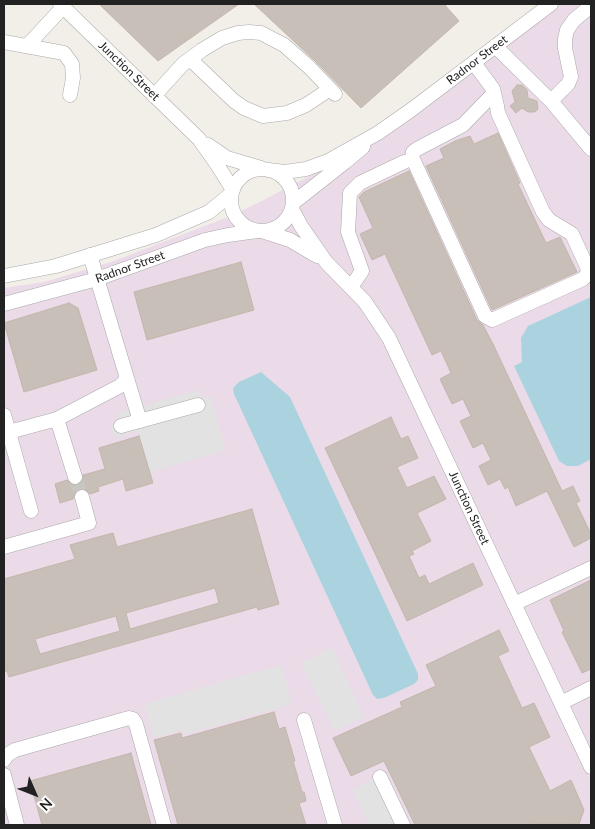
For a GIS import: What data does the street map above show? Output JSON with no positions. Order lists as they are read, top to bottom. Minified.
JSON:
{"streets":{"street":["Radnor Street","Junction Street"]},"crossings":[["Radnor Street","Junction Street"]],"north":"bottom right"}
